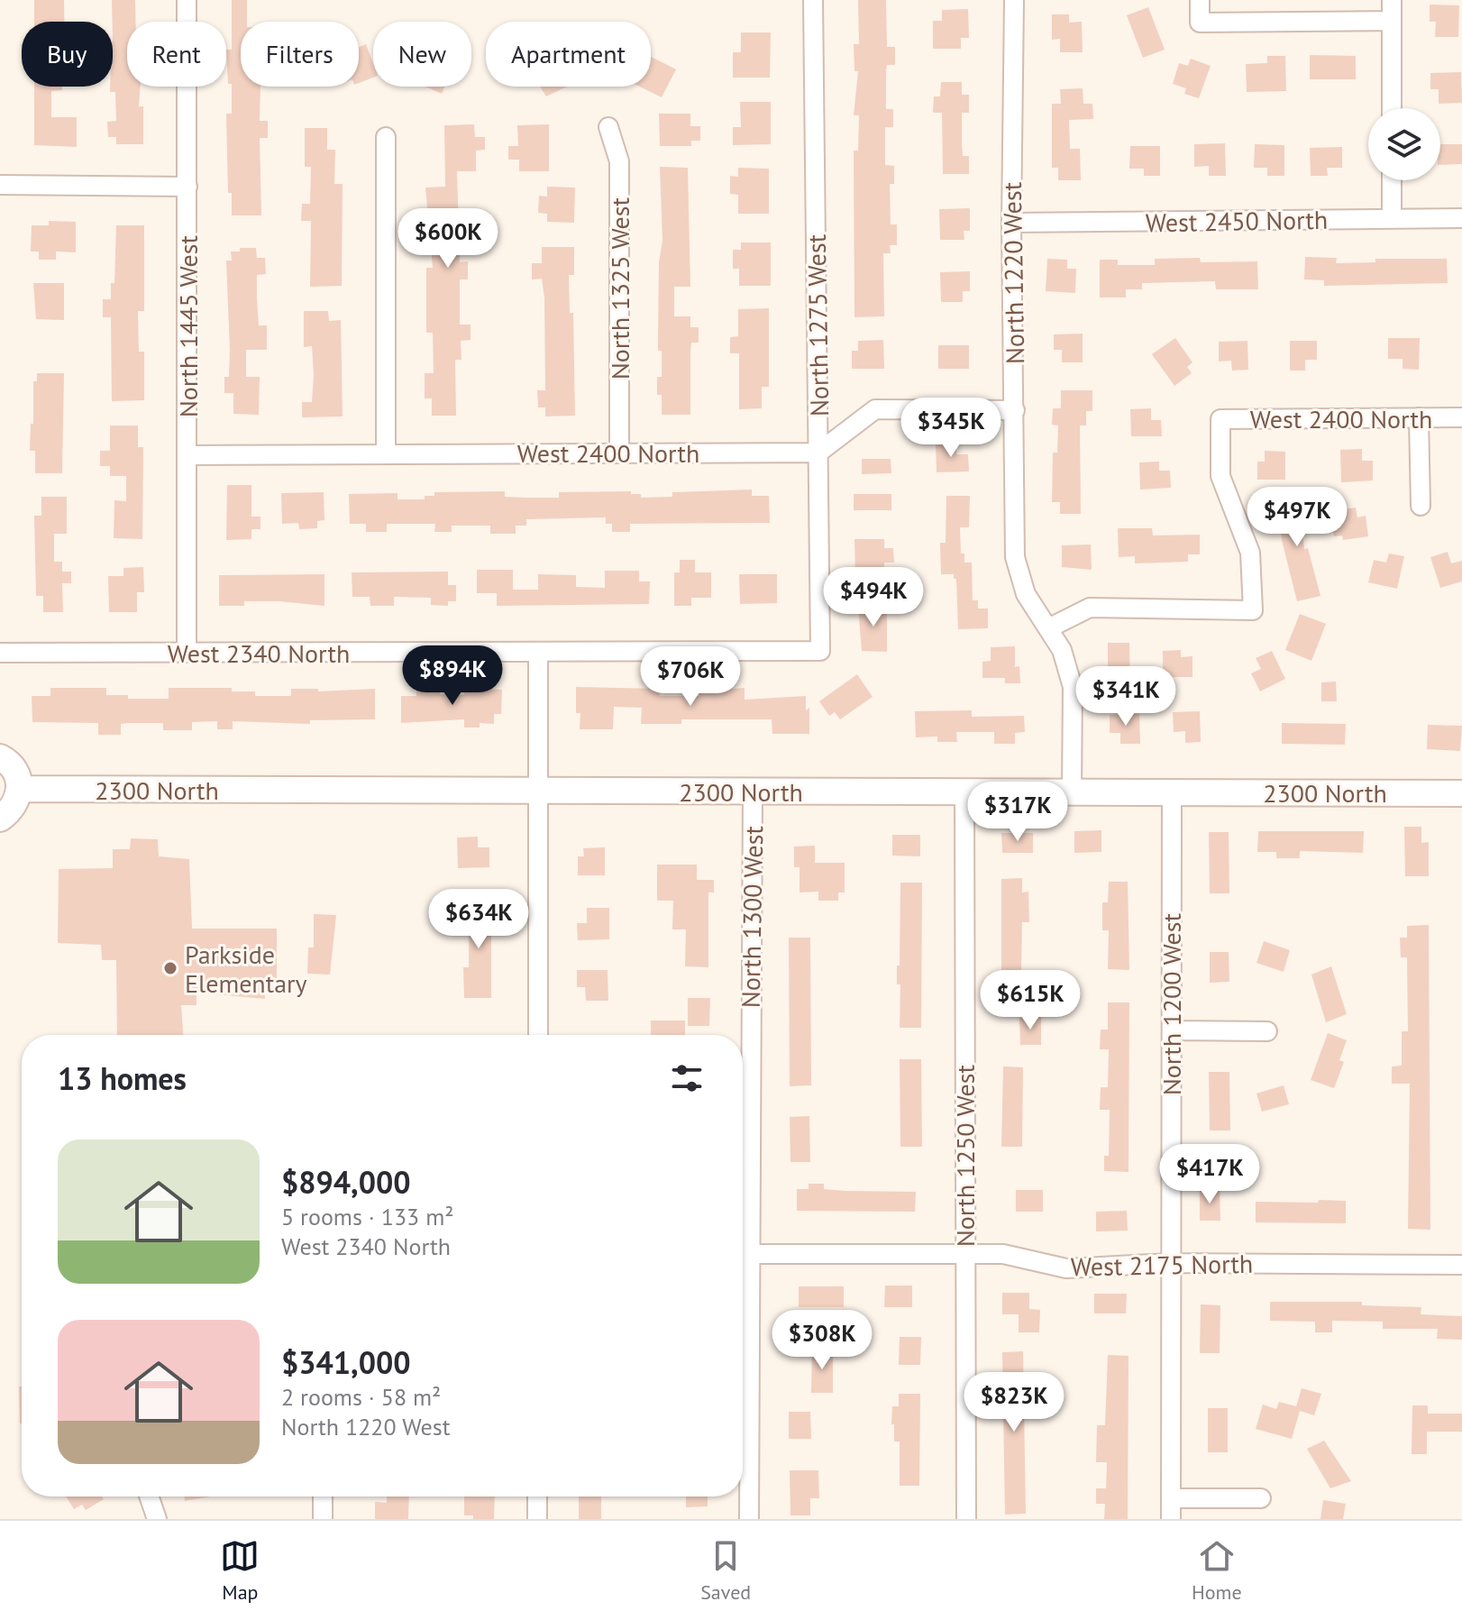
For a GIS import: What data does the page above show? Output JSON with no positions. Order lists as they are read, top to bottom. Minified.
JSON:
{"streets":{"street":["West 2450 North","North 1220 West","North 1325 West","North 1275 West","North 1445 West","West 2400 North","West 2340 North","2300 North","North 1300 West","North 1200 West","North 1250 West","West 2175 North"]},"crossings":[["West 2450 North","North 1220 West"],["North 1220 West","West 2400 North"],["North 1220 West","2300 North"],["North 1325 West","West 2400 North"],["North 1275 West","West 2400 North"],["North 1275 West","West 2340 North"],["North 1445 West","West 2400 North"],["North 1445 West","West 2340 North"],["2300 North","North 1300 West"],["2300 North","North 1200 West"],["2300 North","North 1250 West"],["North 1200 West","West 2175 North"],["North 1250 West","West 2175 North"]],"places":["Parkside Elementary"],"page":{"chip":["Buy","Rent","Filters","New","Apartment"],"price":["$600K","$345K","$497K","$494K","$894K","$706K","$341K","$317K","$634K","$615K","$417K","$308K","$823K"],"heading":"13 homes","list":[{"name":"$894,000","note":"5 rooms · 133 m² · West 2340 North"},{"name":"$341,000","note":"2 rooms · 58 m² · North 1220 West"}],"tabs":["Map","Saved","Home"]}}
